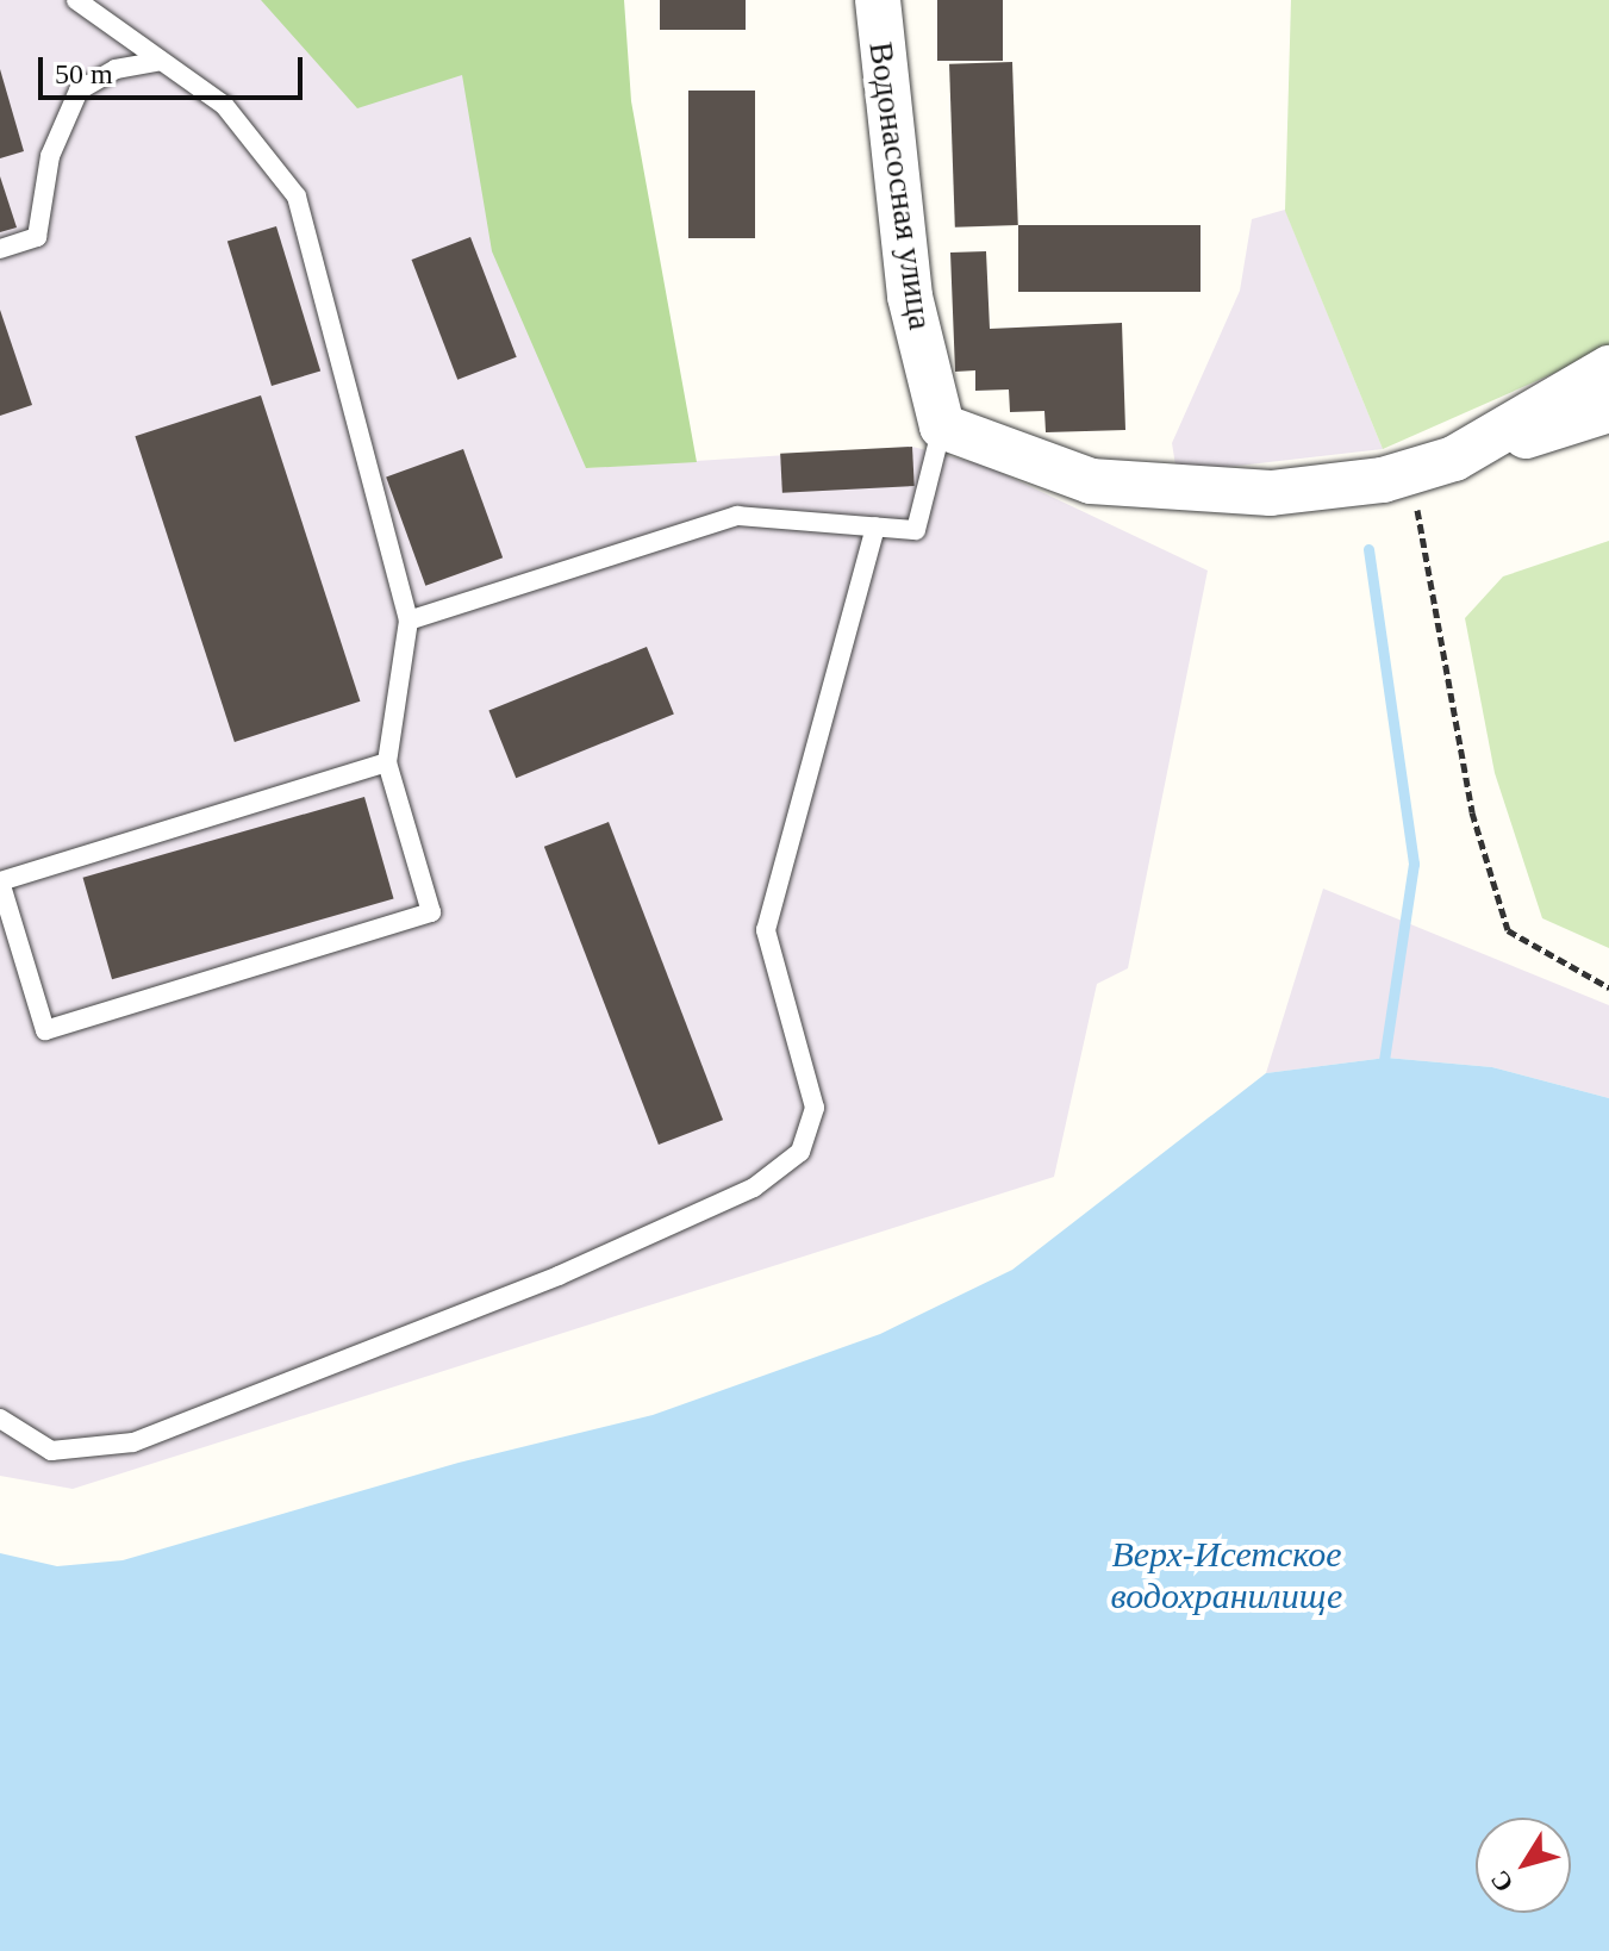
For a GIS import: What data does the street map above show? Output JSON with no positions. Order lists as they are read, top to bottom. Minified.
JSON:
{"streets":{"street":["Водонасосная улица"]},"water":["Верх-Исетское водохранилище"],"scale_bar":"50 m","north":"bottom left"}
